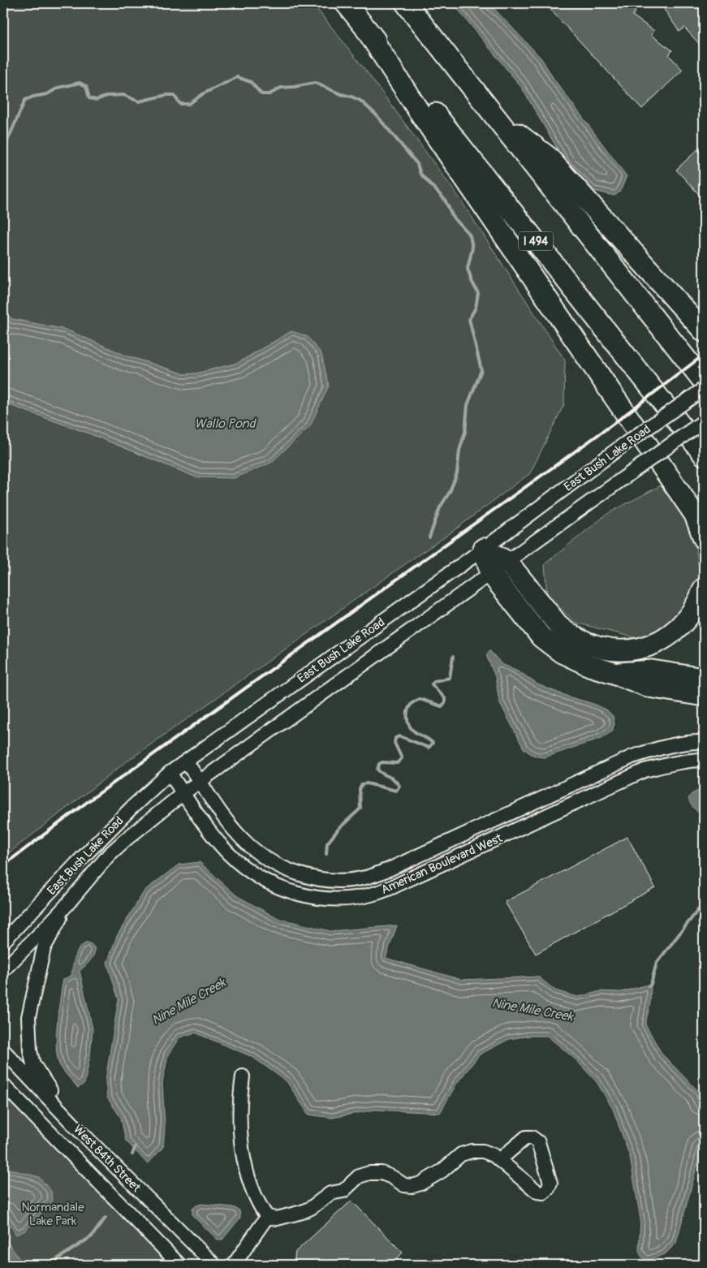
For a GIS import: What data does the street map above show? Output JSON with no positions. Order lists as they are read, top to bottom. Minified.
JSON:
{"streets":{"highway":["I 494"],"street":["East Bush Lake Road","American Boulevard West","West 84th Street"]},"crossings":[["East Bush Lake Road","American Boulevard West"]],"water":["Wallo Pond","Nine Mile Creek"],"parks":["Normandale Lake Park"]}
